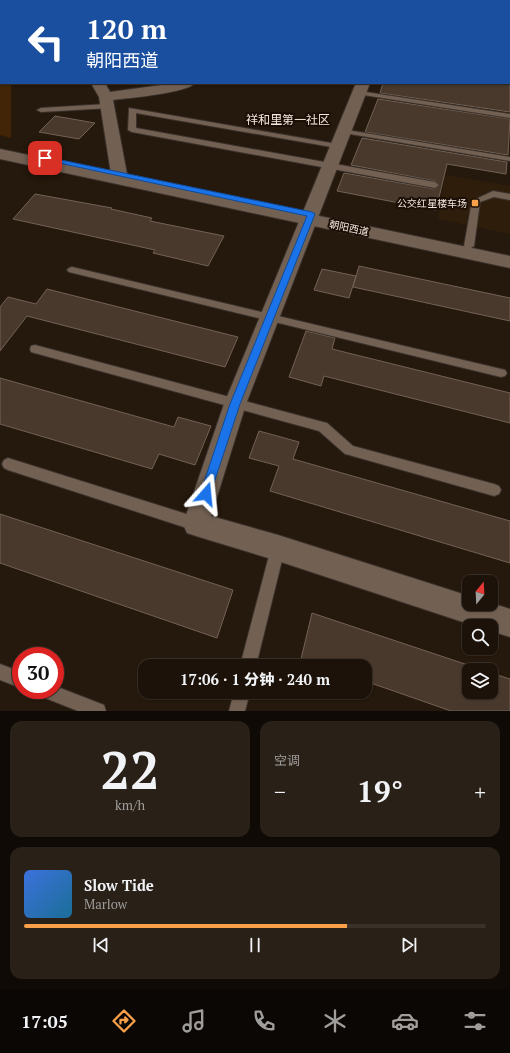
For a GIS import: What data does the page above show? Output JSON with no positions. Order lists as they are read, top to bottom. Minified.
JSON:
{"streets":{"main road":["朝阳西道"]},"districts":["祥和里第一社区"],"places":{"transit":["公交红星楼车场"]},"north":"top","page":{"turn":["120 m","朝阳西道"],"limit":"30","trip":"17:06 · 1 分钟 · 240 m","tile":[["22","km/h"],"空调"],"heat":["−","19°","+"],"song":["Slow Tide","Marlow"],"tabs":"17:05"}}
